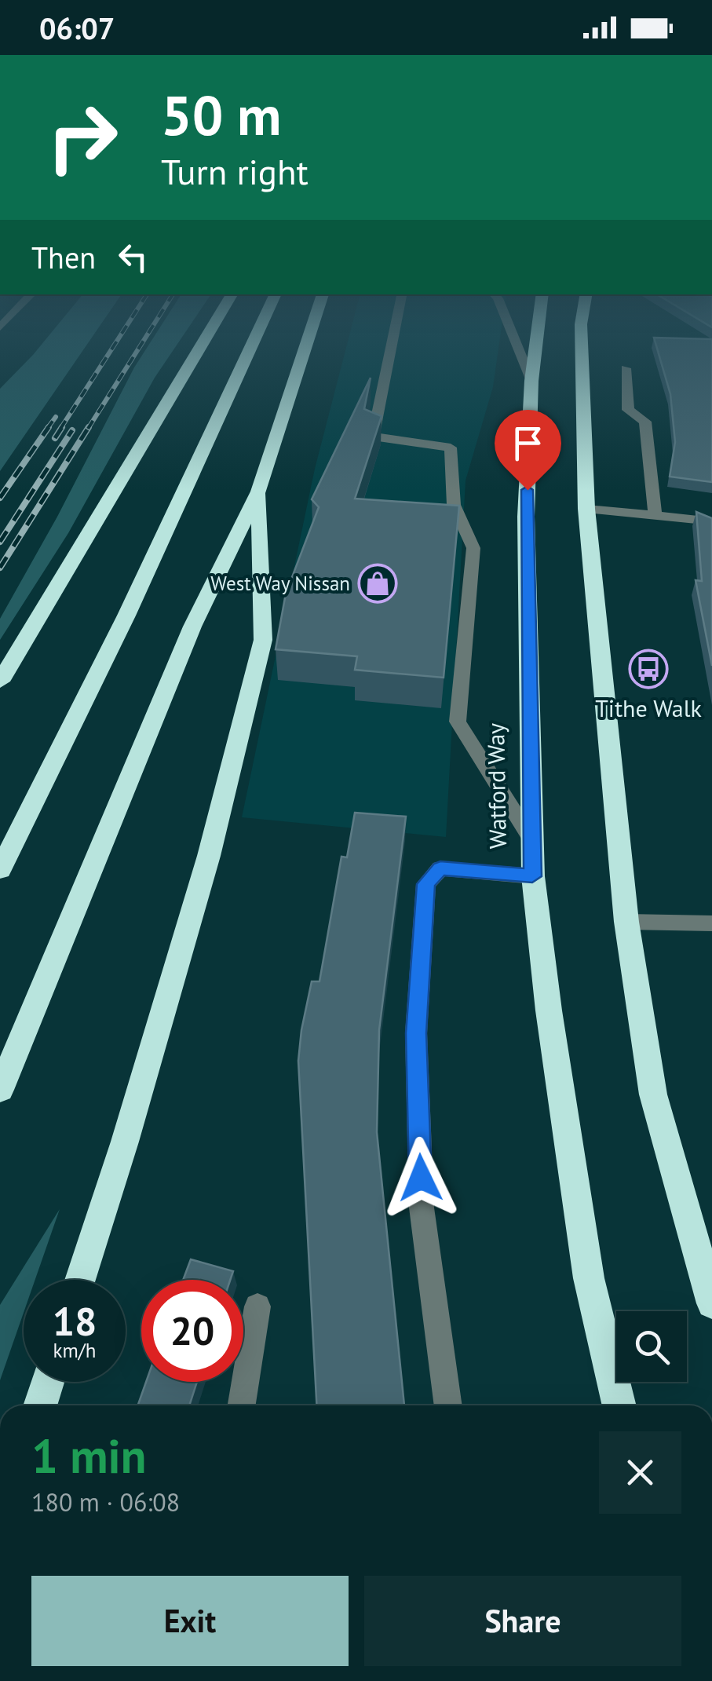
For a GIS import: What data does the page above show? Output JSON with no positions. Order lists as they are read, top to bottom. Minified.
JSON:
{"streets":{"highway":["Watford Way"]},"places":{"shop":["West Way Nissan"],"bus stop":["Tithe Walk"]},"page":{"status":"06:07","turn":["50 m","Turn right"],"then":"Then","speed":"18 km/h","limit":"20","heading":["1 min","180 m · 06:08"],"buttons":["Exit","Share"]}}
